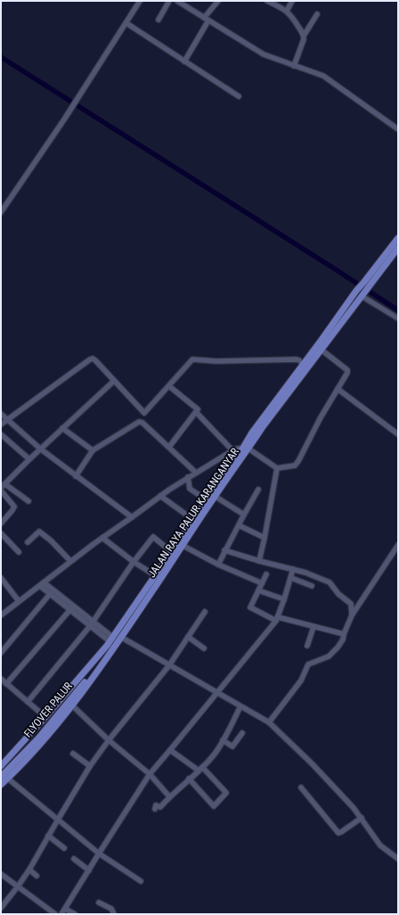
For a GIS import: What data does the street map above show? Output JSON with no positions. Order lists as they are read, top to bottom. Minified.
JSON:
{"streets":{"main road":["JALAN RAYA PALUR KARANGANYAR","FLYOVER PALUR"]},"crossings":[["JALAN RAYA PALUR KARANGANYAR","FLYOVER PALUR"]]}
